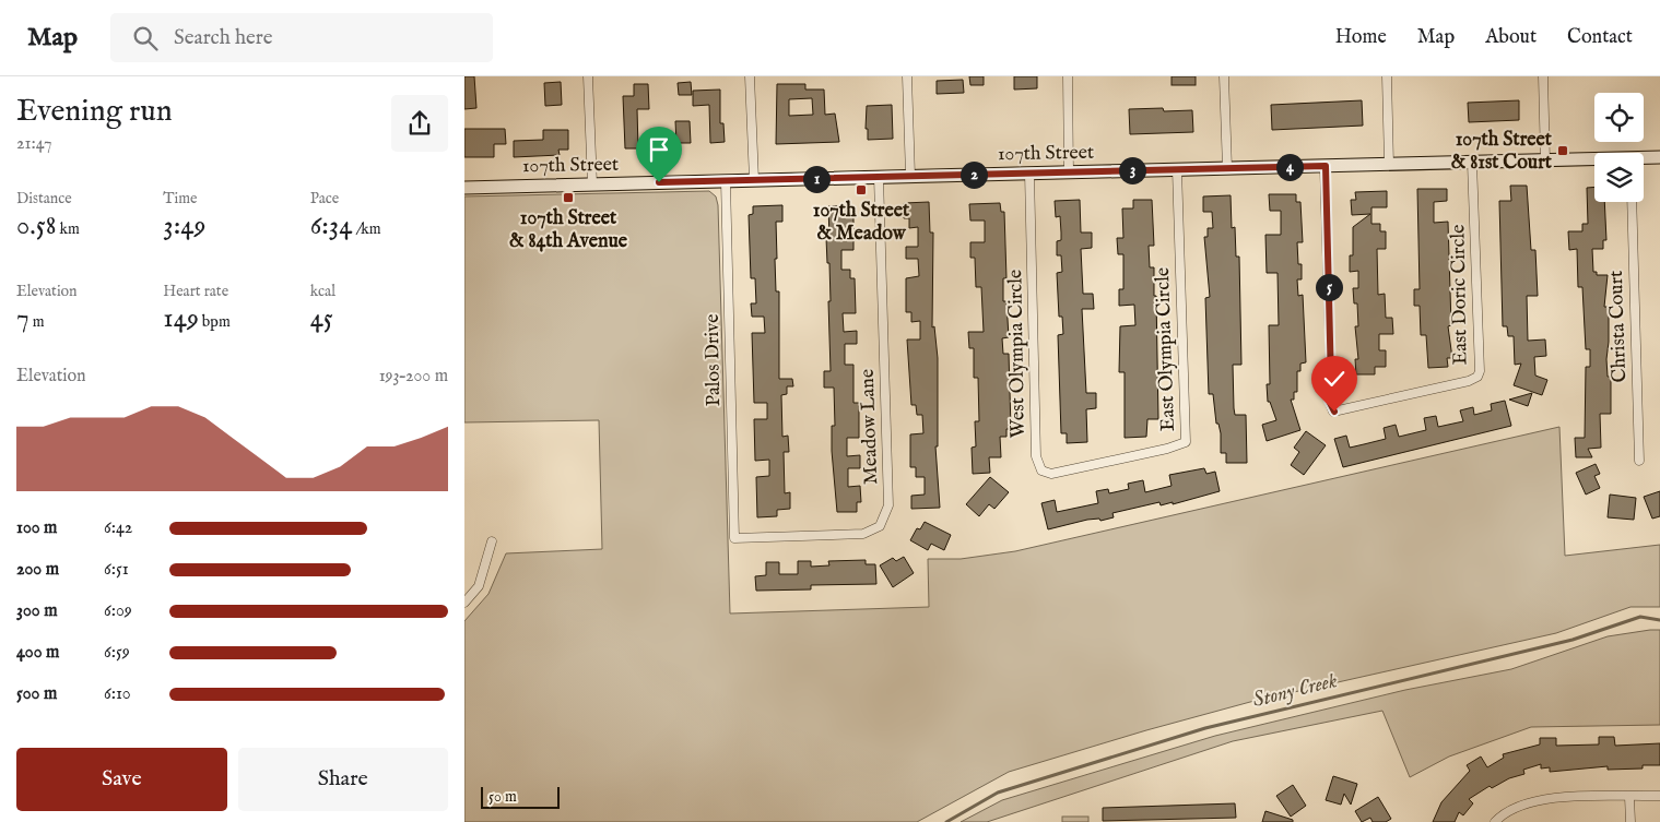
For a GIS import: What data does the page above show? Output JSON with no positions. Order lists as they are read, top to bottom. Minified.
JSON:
{"streets":{"street":["107th Street","East Doric Circle","Christa Court","East Olympia Circle","West Olympia Circle","Palos Drive","Meadow Lane"]},"crossings":[["107th Street","East Doric Circle"],["107th Street","East Olympia Circle"],["107th Street","West Olympia Circle"],["107th Street","Palos Drive"],["107th Street","Meadow Lane"],["East Olympia Circle","West Olympia Circle"],["Palos Drive","Meadow Lane"]],"water":["Stony Creek"],"places":{"transit":["107th Street & 81st Court","107th Street & Meadow","107th Street & 84th Avenue"]},"scale_bar":"50 m","page":{"header":"Map","search":"Search here","nav":["Home","Map","About","Contact"],"heading":["Evening run","21:47"],"pins":["4","3","2","1","5"],"stats":[["Distance","0.58 km"],["Time","3:49"],["Pace","6:34 /km"],["Elevation","7 m"],["Heart rate","149 bpm"],["kcal","45"]],"chart":["Elevation","193–200 m"],"list":[{"name":"100 m","note":"6:42"},{"name":"200 m","note":"6:51"},{"name":"300 m","note":"6:09"},{"name":"400 m","note":"6:59"},{"name":"500 m","note":"6:10"}],"buttons":["Save","Share"],"scale":"50 m"}}
